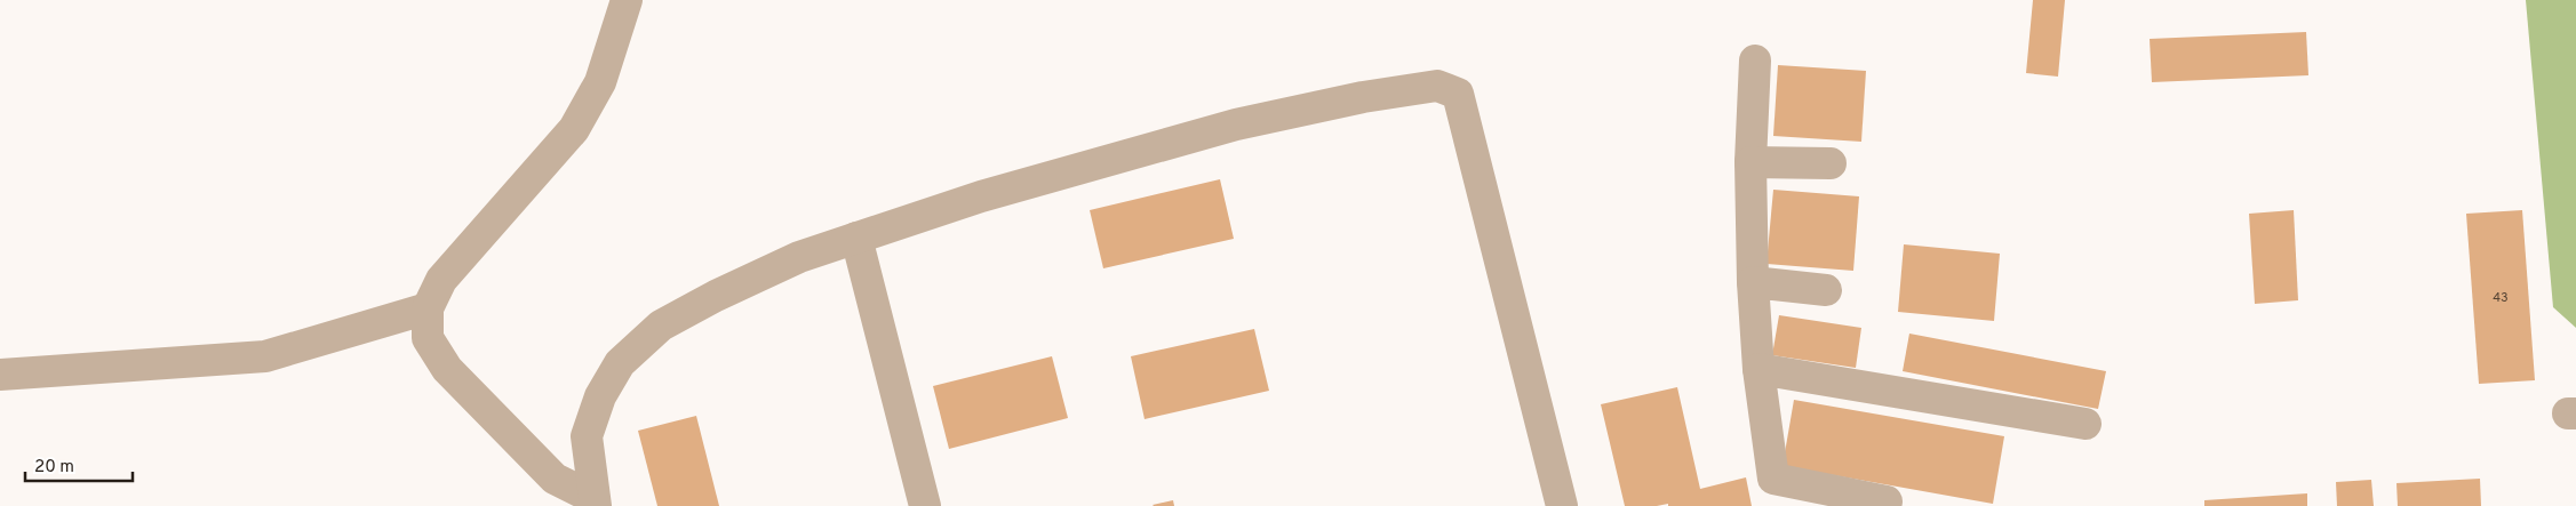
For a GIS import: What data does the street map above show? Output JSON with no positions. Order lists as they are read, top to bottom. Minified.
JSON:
{"house_numbers":["43"],"scale_bar":"20 m"}
